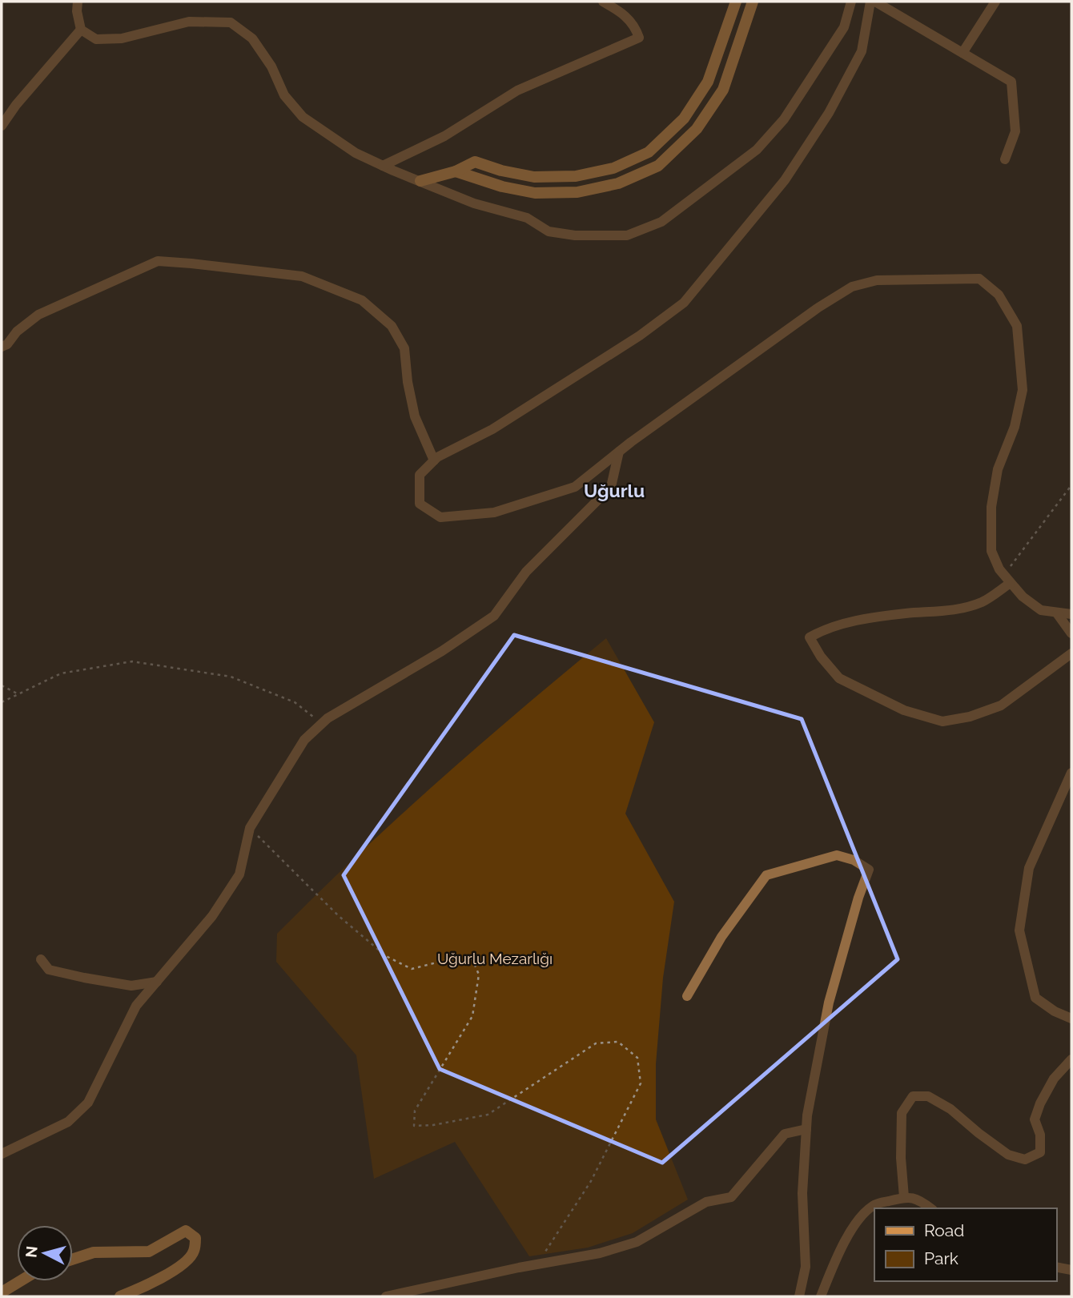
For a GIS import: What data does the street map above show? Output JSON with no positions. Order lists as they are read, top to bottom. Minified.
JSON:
{"districts":["Uğurlu"],"parks":["Uğurlu Mezarlığı"],"legend":["Road","Park"],"north":"left"}
